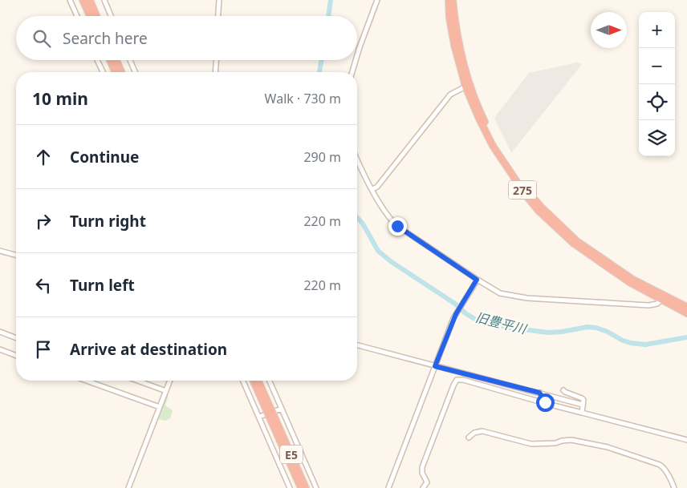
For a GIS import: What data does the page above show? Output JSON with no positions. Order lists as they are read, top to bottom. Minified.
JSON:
{"streets":{"highway":["275","E5"]},"water":["旧豊平川"],"north":"right","page":{"map_buttons":["+","−"],"search":"Search here","heading":["10 min","Walk · 730 m"],"list":[["Continue","290 m"],["Turn right","220 m"],["Turn left","220 m"],"Arrive at destination"]}}
